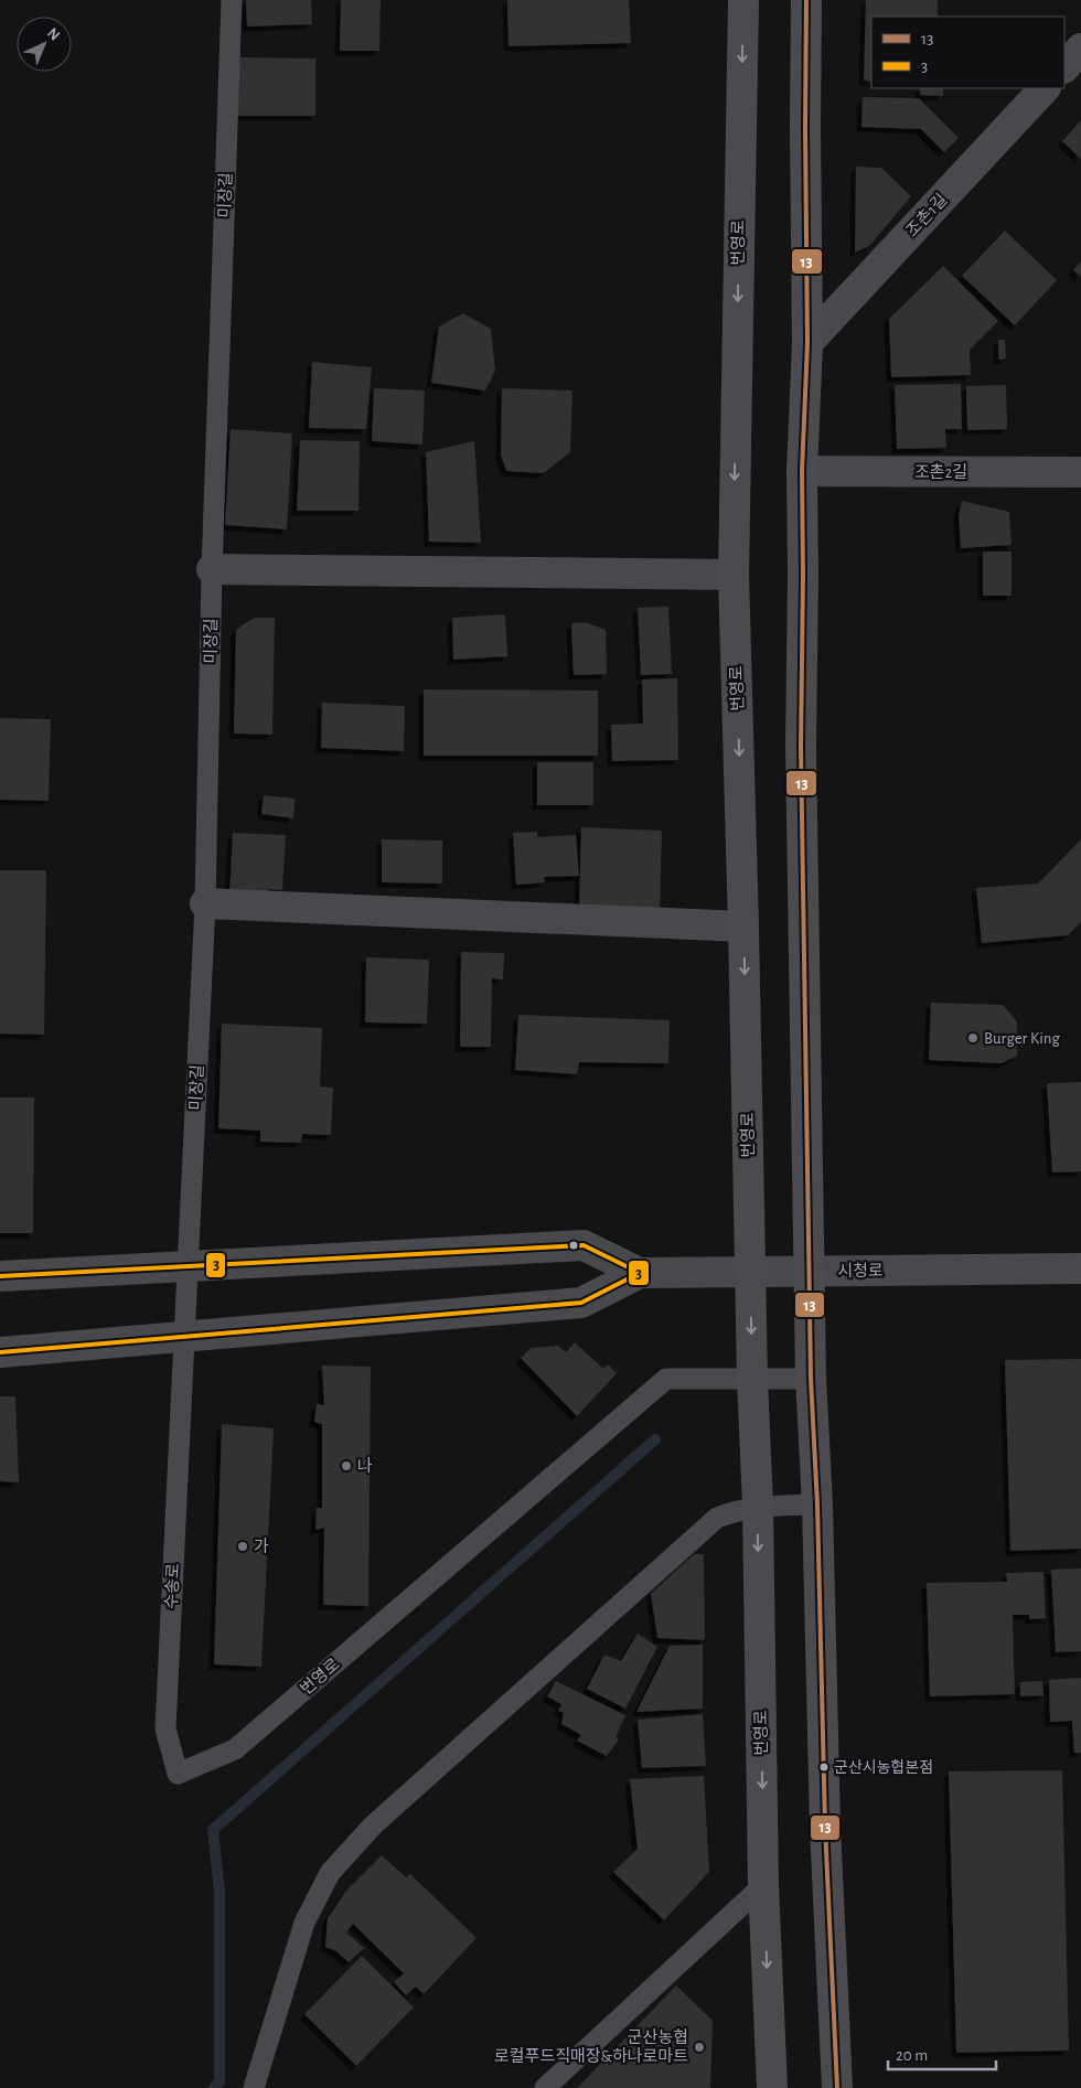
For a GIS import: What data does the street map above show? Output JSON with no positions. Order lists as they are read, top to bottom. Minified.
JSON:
{"streets":{"main road":["번영로"],"street":["조촌1길","조촌2길","시청로"],"lane":["미장길","수송로"]},"crossings":[["미장길","수송로"],["번영로","시청로"],["번영로","수송로"]],"places":["Burger King","나","가","군산시농협본점","군산농협 로컬푸드직매장&하나로마트"],"lines":["transit line 13","transit line 3"],"legend":["13","3"],"scale_bar":"20 m","north":"top right"}
